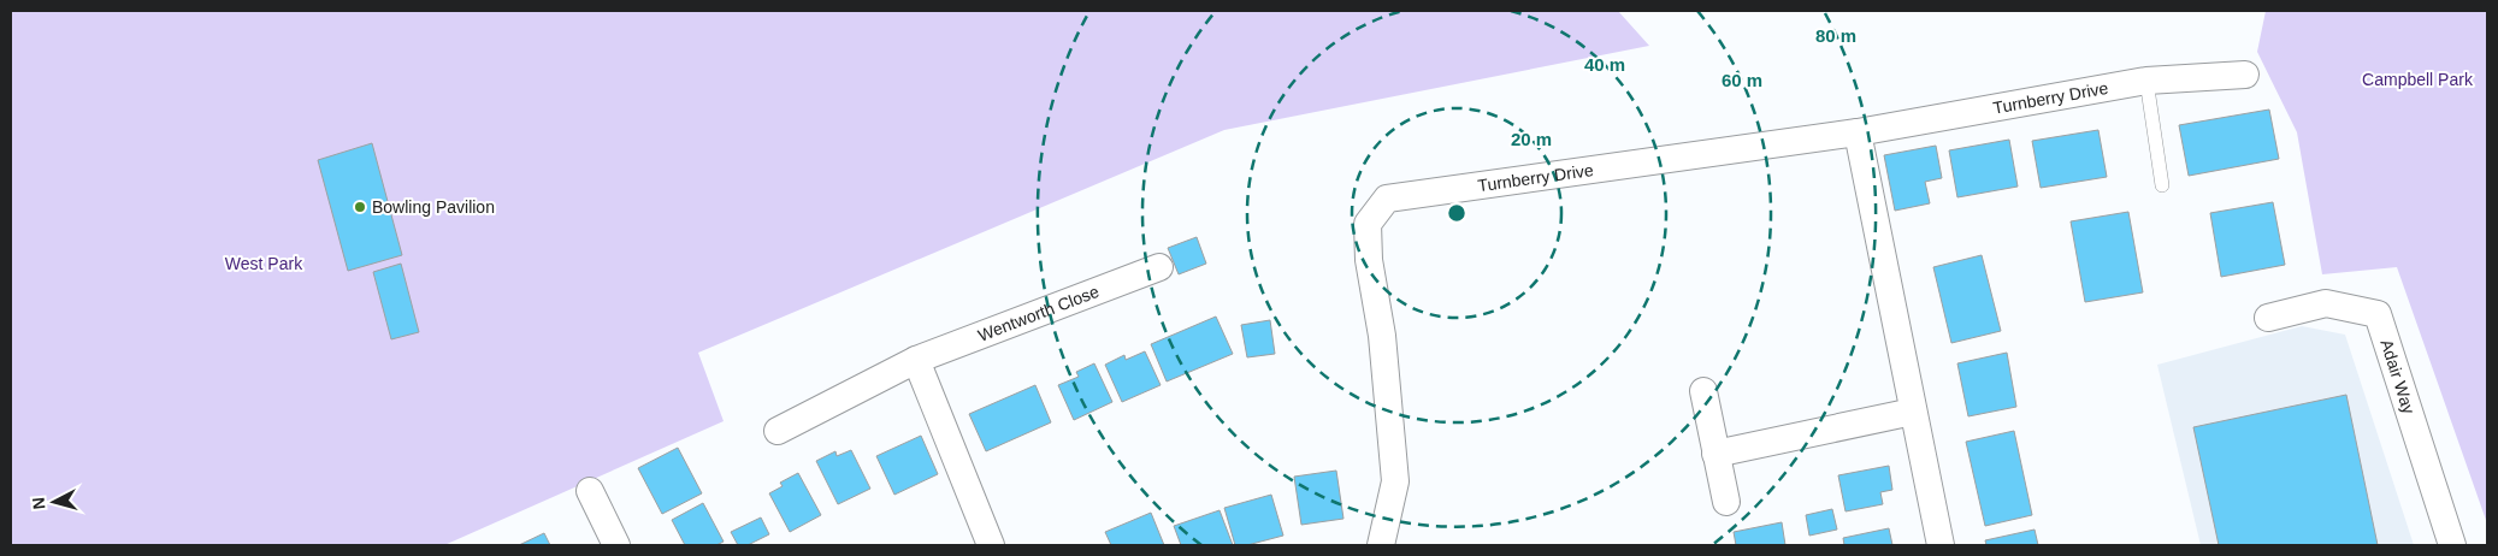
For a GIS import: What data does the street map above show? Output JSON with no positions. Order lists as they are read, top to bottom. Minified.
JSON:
{"streets":{"street":["Turnberry Drive","Wentworth Close","Adair Way"]},"parks":["Campbell Park","West Park"],"places":["Bowling Pavilion"],"north":"left","rings":["80 m","40 m","60 m","20 m"]}
